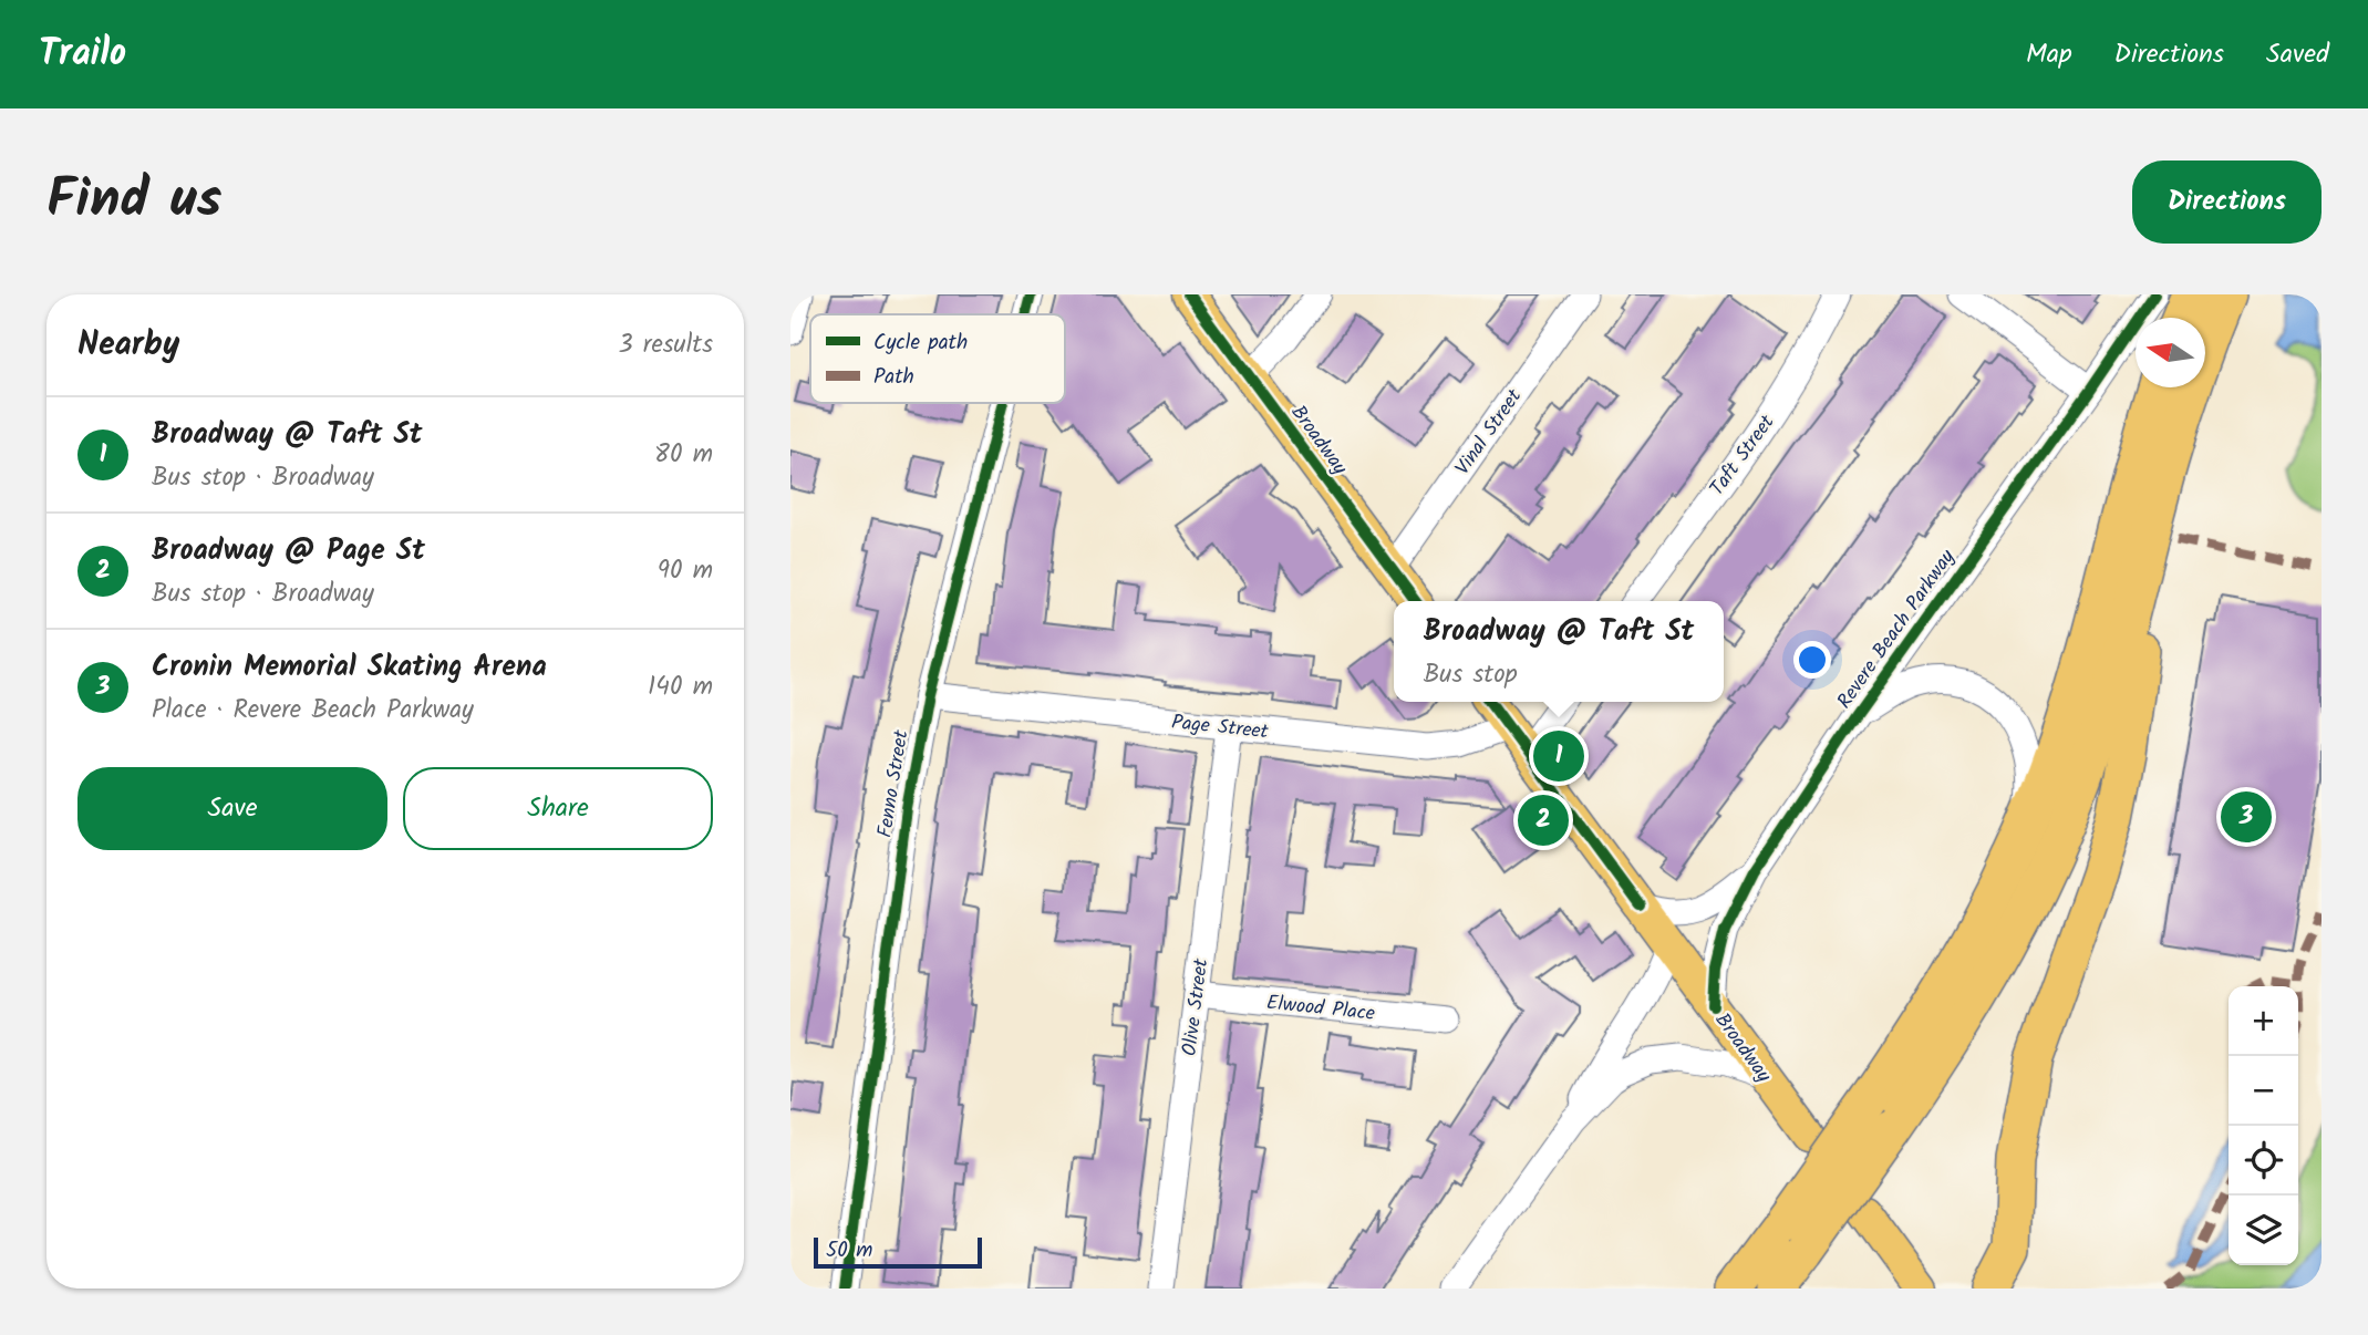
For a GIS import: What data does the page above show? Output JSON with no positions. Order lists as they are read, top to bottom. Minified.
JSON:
{"streets":{"highway":["Revere Beach Parkway"],"main road":["Broadway"],"street":["Vinal Street","Taft Street","Page Street","Fenno Street","Olive Street","Elwood Place"]},"crossings":[["Vinal Street","Broadway"],["Broadway","Revere Beach Parkway"],["Broadway","Page Street"],["Page Street","Fenno Street"],["Page Street","Olive Street"],["Olive Street","Elwood Place"]],"legend":["Cycle path","Path"],"scale_bar":"50 m","north":"left","page":{"header":"Trailo","nav":["Map","Directions","Saved"],"title":"Find us","buttons":["Directions",["Save","Share"]],"heading":["Nearby","3 results"],"list":[{"mark":"1","name":"Broadway @ Taft St","note":"Bus stop · Broadway","value":"80 m"},{"mark":"2","name":"Broadway @ Page St","note":"Bus stop · Broadway","value":"90 m"},{"mark":"3","name":"Cronin Memorial Skating Arena","note":"Place · Revere Beach Parkway","value":"140 m"}],"popup":["Broadway @ Taft St","Bus stop"],"pins":["1","3","2"],"map_buttons":["+","−"],"scale":"50 m"}}
